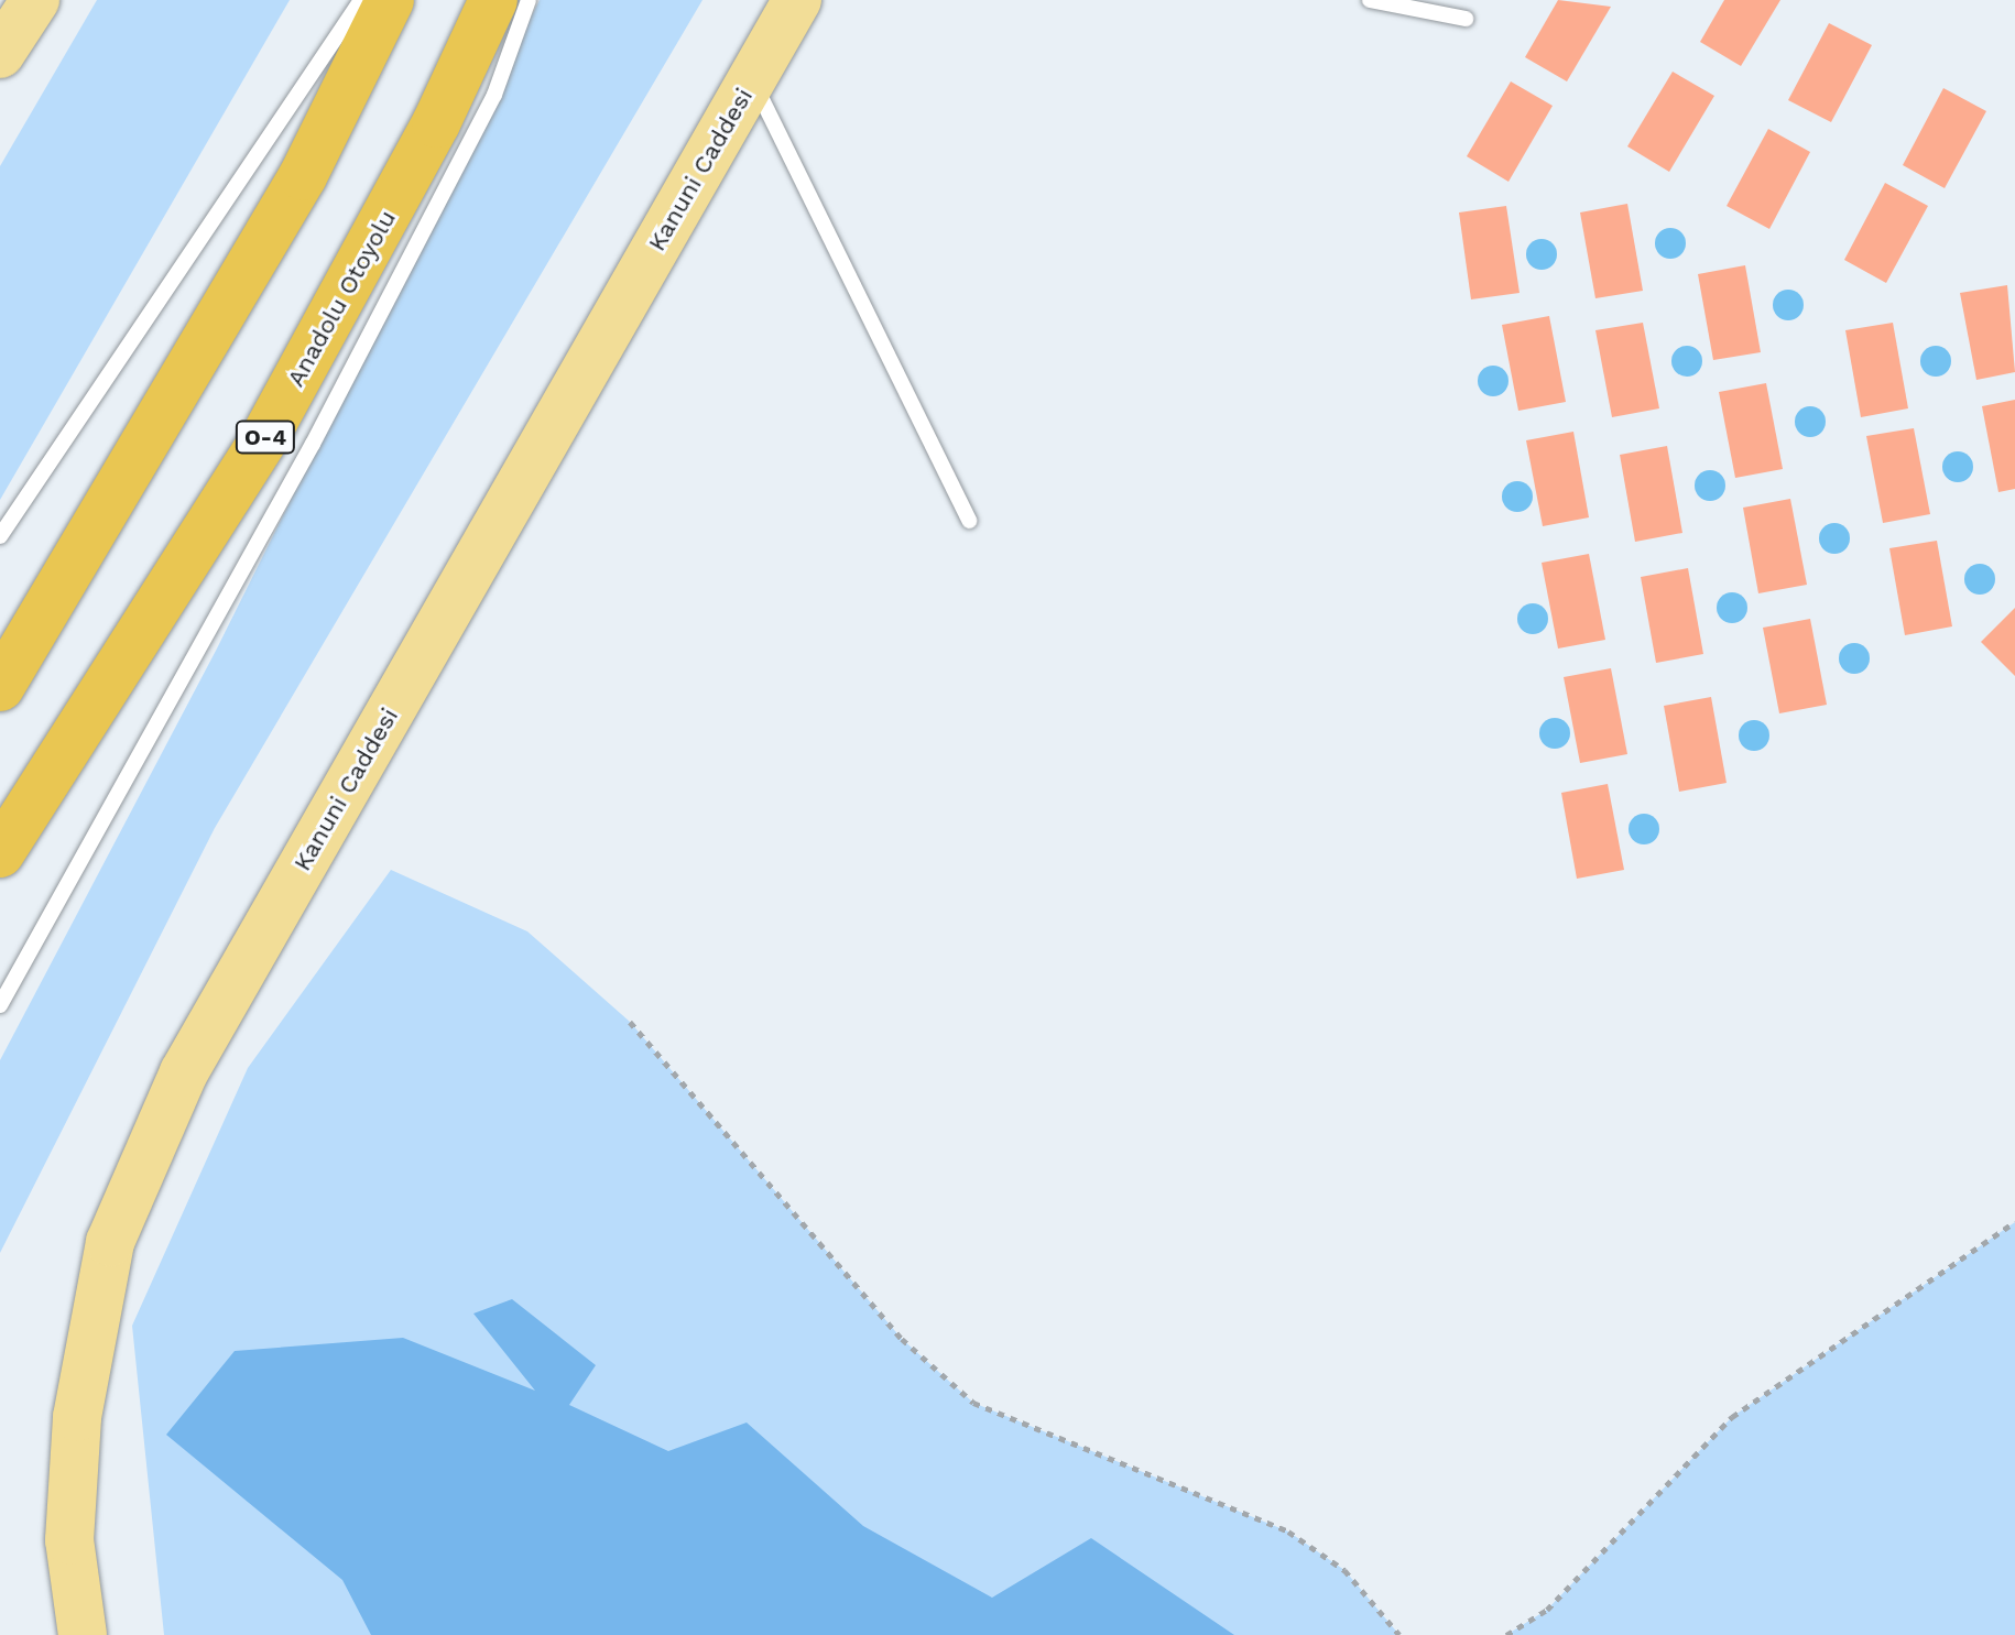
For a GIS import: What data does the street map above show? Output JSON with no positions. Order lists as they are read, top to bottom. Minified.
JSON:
{"streets":{"highway":["Anadolu Otoyolu","O-4"],"main road":["Kanuni Caddesi"]}}
